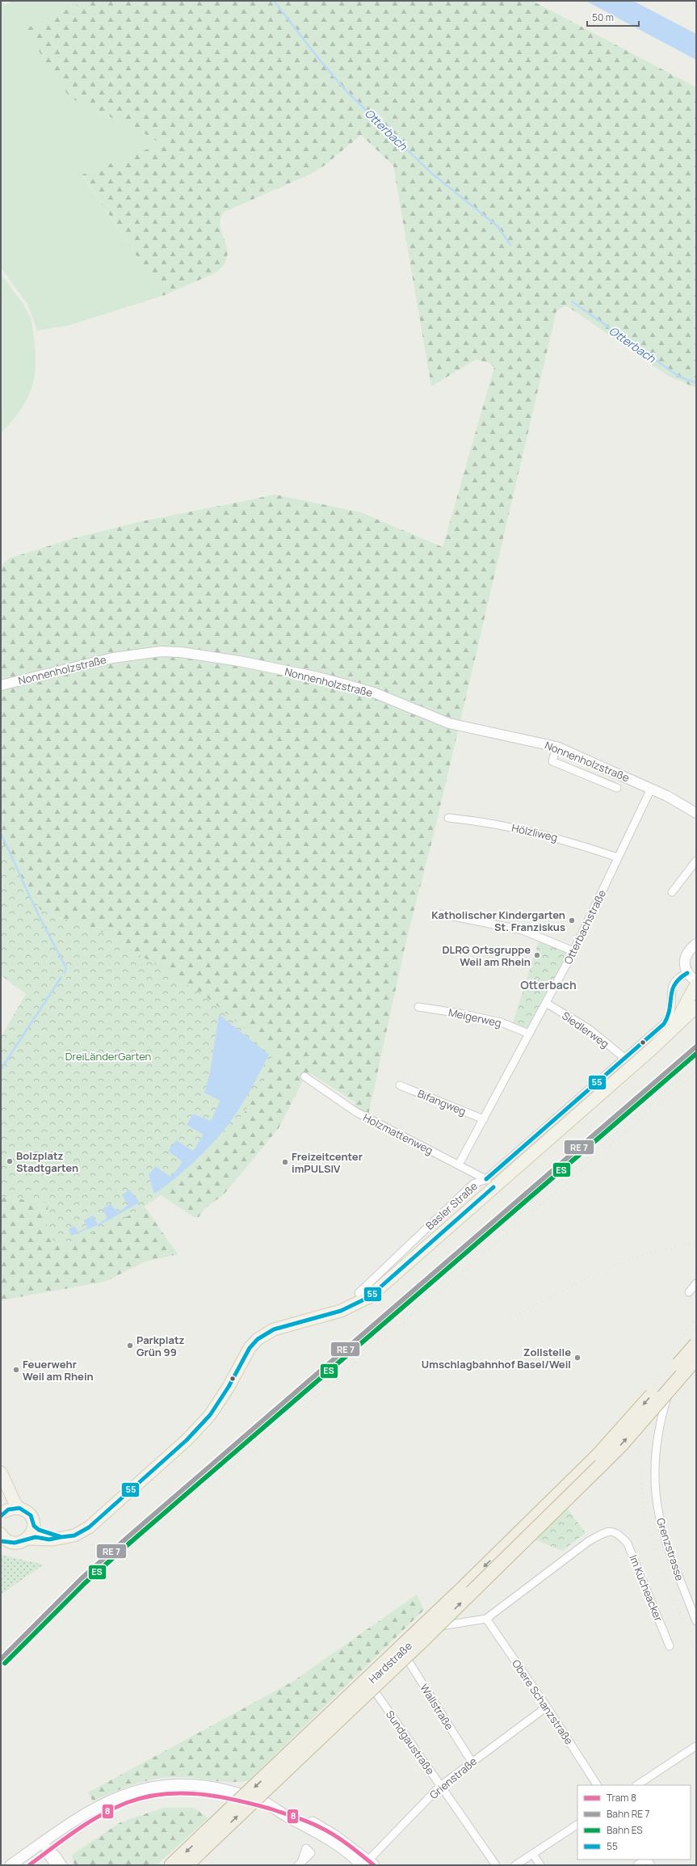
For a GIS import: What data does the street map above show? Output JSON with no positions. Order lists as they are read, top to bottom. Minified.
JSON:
{"streets":{"street":["Nonnenholzstraße","Hölzliweg","Otterbachstraße","Meigerweg","Siedlerweg","Bifangweg","Holzmattenweg","Basler Straße","Grenzstrasse","Im Kücheacker","Hardstraße","Obere Schanzstraße","Wallstraße","Sundgaustraße","Grienstraße"]},"crossings":[["Nonnenholzstraße","Otterbachstraße"],["Hölzliweg","Otterbachstraße"],["Otterbachstraße","Meigerweg"],["Otterbachstraße","Siedlerweg"],["Otterbachstraße","Bifangweg"],["Otterbachstraße","Holzmattenweg"],["Siedlerweg","Basler Straße"],["Holzmattenweg","Basler Straße"],["Im Kücheacker","Hardstraße"],["Hardstraße","Obere Schanzstraße"],["Hardstraße","Wallstraße"],["Hardstraße","Sundgaustraße"],["Obere Schanzstraße","Grienstraße"],["Wallstraße","Grienstraße"],["Sundgaustraße","Grienstraße"]],"districts":["Otterbach"],"water":["Otterbach"],"parks":["DreiLänderGarten"],"places":["Katholischer Kindergarten St. Franziskus","DLRG Ortsgruppe Weil am Rhein","Bolzplatz Stadtgarten","Freizeitcenter imPULSIV","Parkplatz Grün 99","Zollstelle Umschlagbahnhof Basel/Weil","Feuerwehr Weil am Rhein"],"lines":["transit line 55","rail line ES","tram line 8"],"legend":["Tram 8","Bahn RE 7","Bahn ES","55"],"scale_bar":"50 m"}
